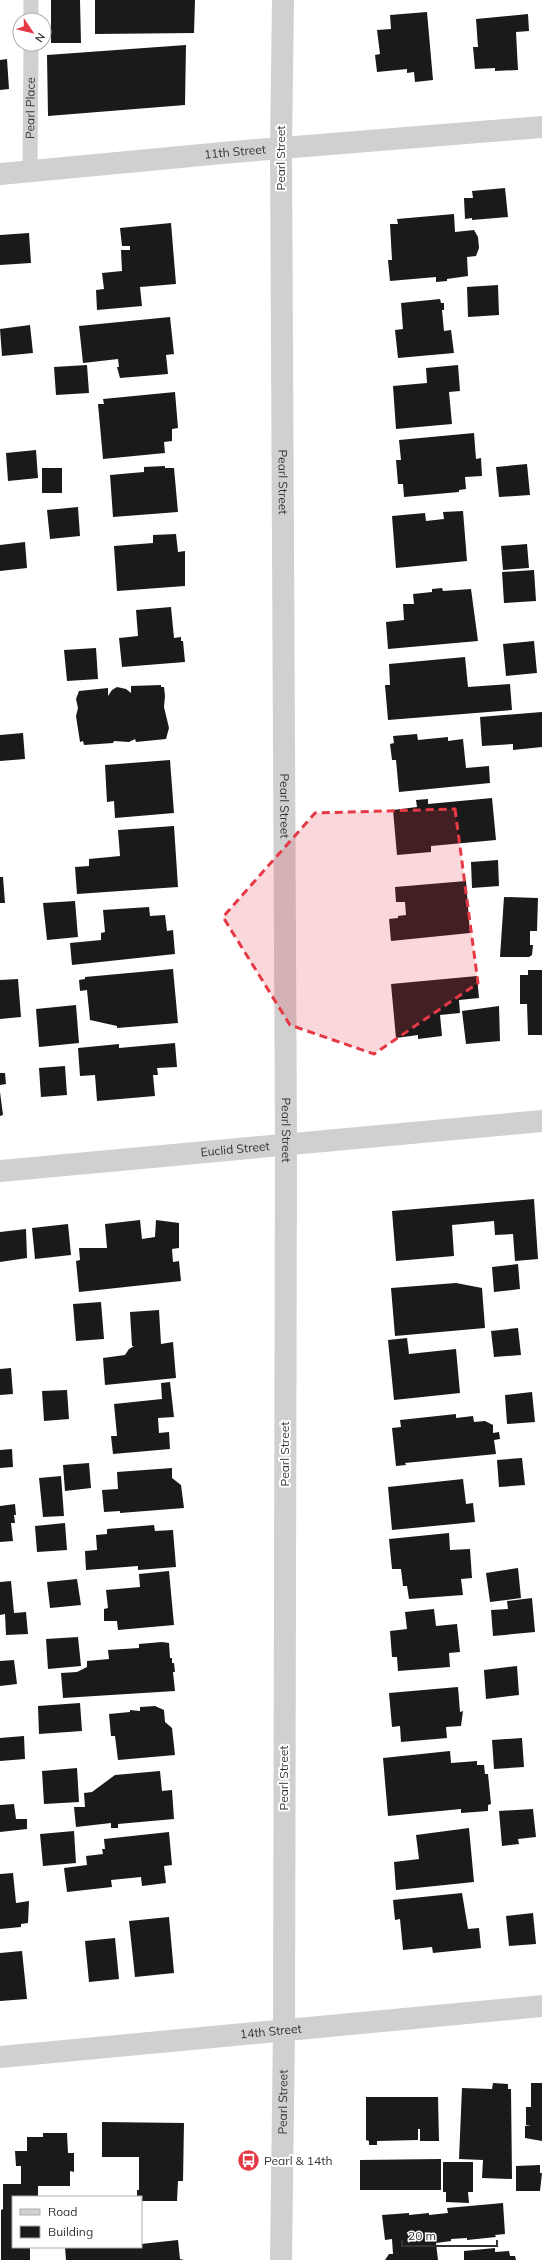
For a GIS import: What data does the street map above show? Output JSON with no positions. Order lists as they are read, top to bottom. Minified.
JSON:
{"streets":{"street":["11th Street","Pearl Street","Euclid Street","14th Street"],"lane":["Pearl Place"]},"crossings":[["Pearl Place","11th Street"],["11th Street","Pearl Street"],["Pearl Street","Euclid Street"],["Pearl Street","14th Street"]],"places":{"bus stop":["Pearl & 14th"]},"legend":["Road","Building"],"scale_bar":"20 m","north":"bottom right"}
